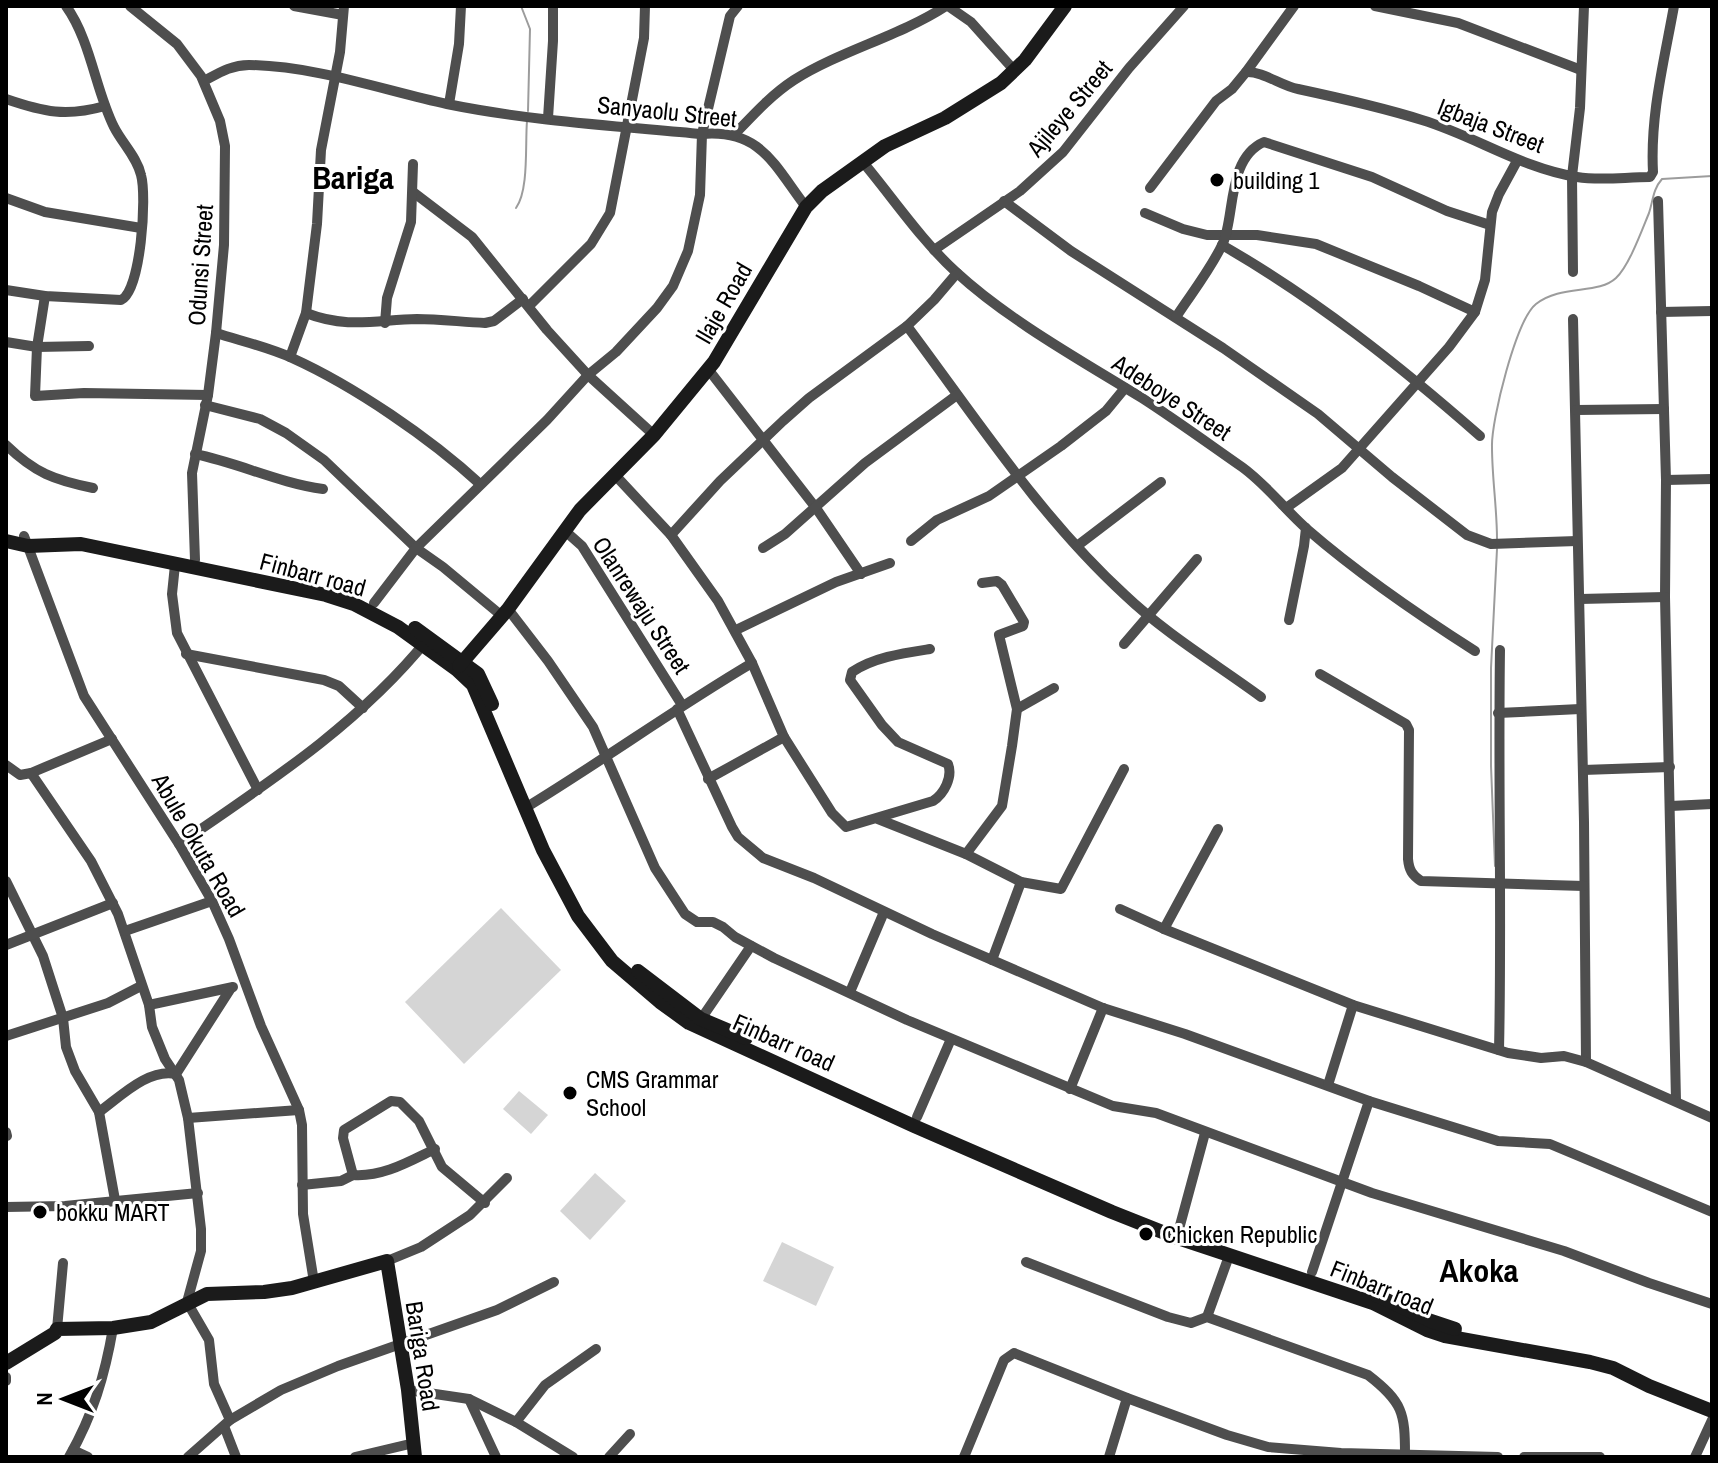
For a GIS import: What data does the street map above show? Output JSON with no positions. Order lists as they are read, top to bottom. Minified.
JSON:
{"streets":{"main road":["Ilaje Road","Finbarr road","Bariga Road"],"street":["Ajileye Street","Sanyaolu Street","Igbaja Street","Odunsi Street","Adeboye Street","Olanrewaju Street","Abule Okuta Road"]},"crossings":[["Ajileye Street","Adeboye Street"],["Sanyaolu Street","Odunsi Street"],["Sanyaolu Street","Ilaje Road"],["Odunsi Street","Finbarr road"],["Ilaje Road","Adeboye Street"],["Ilaje Road","Finbarr road"],["Ilaje Road","Olanrewaju Street"],["Finbarr road","Abule Okuta Road"]],"districts":["Bariga","Akoka"],"places":["building 1","CMS Grammar School","bokku MART","Chicken Republic"],"north":"left"}
